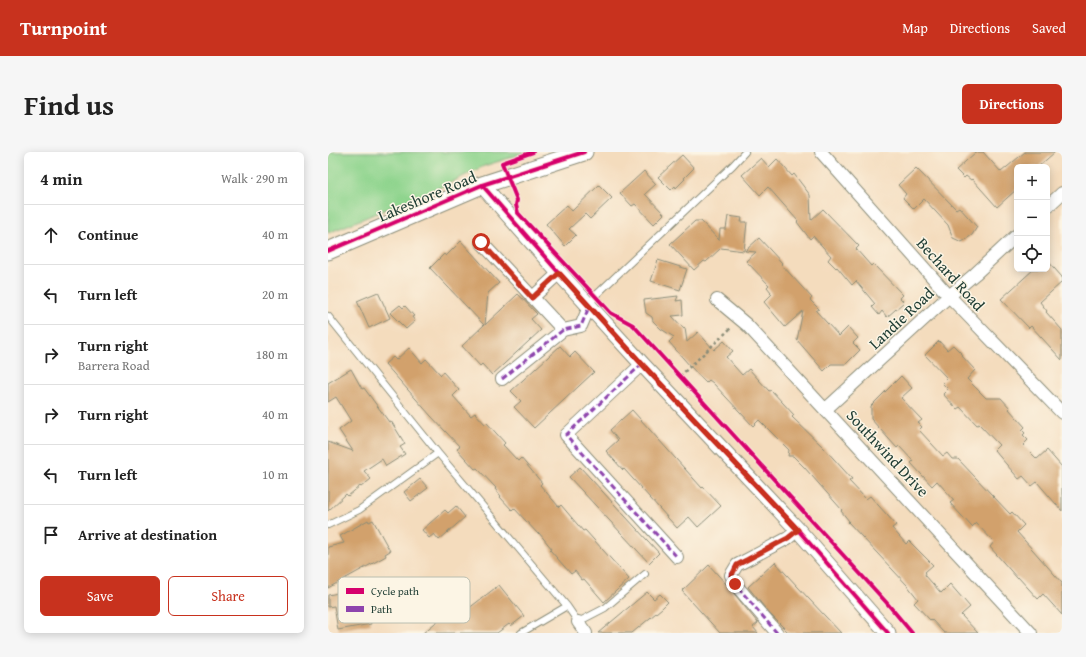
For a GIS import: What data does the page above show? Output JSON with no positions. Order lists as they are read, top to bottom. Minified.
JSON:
{"streets":{"main road":["Lakeshore Road"],"street":["Bechard Road","Landie Road","Southwind Drive"]},"crossings":[["Bechard Road","Landie Road"],["Landie Road","Southwind Drive"]],"legend":["Cycle path","Path"],"page":{"header":"Turnpoint","nav":["Map","Directions","Saved"],"title":"Find us","buttons":["Directions",["Save","Share"]],"heading":["4 min","Walk · 290 m"],"map_buttons":["+","−"],"list":[["Continue","40 m"],["Turn left","20 m"],["Turn right","Barrera Road","180 m"],["Turn right","40 m"],["Turn left","10 m"],"Arrive at destination"]}}
